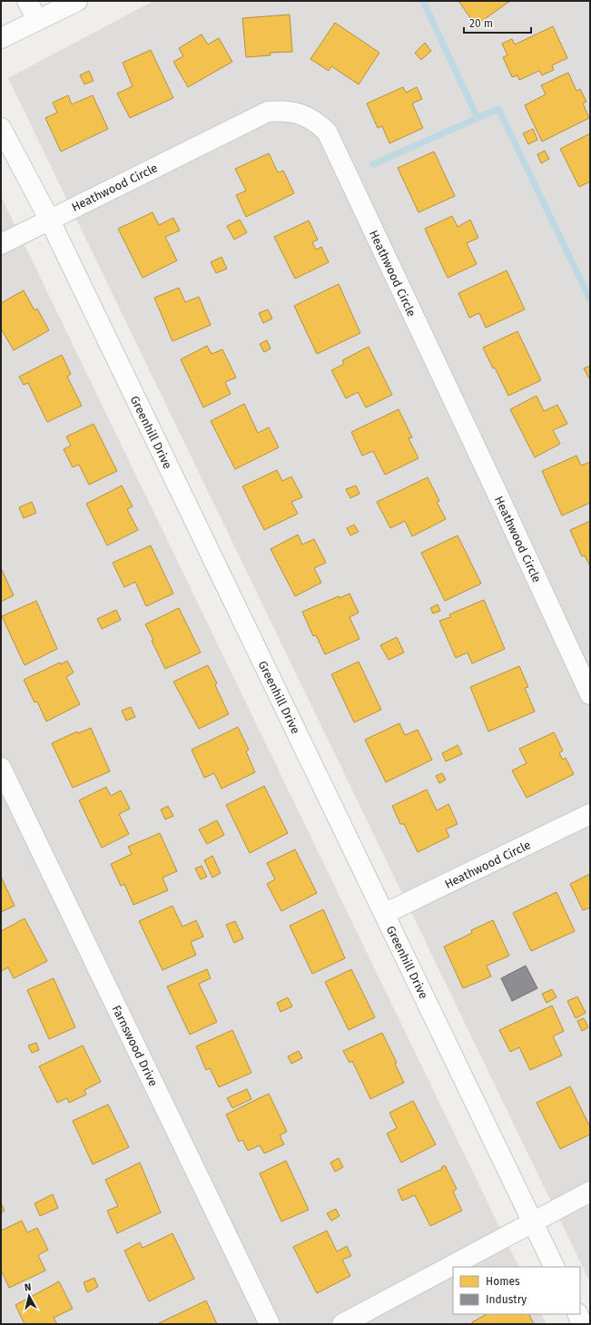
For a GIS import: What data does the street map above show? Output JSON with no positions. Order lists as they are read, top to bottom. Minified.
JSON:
{"streets":{"street":["Heathwood Circle","Greenhill Drive","Farnswood Drive"]},"crossings":[["Heathwood Circle","Greenhill Drive"]],"legend":["Homes","Industry"],"scale_bar":"20 m","north":"top"}
